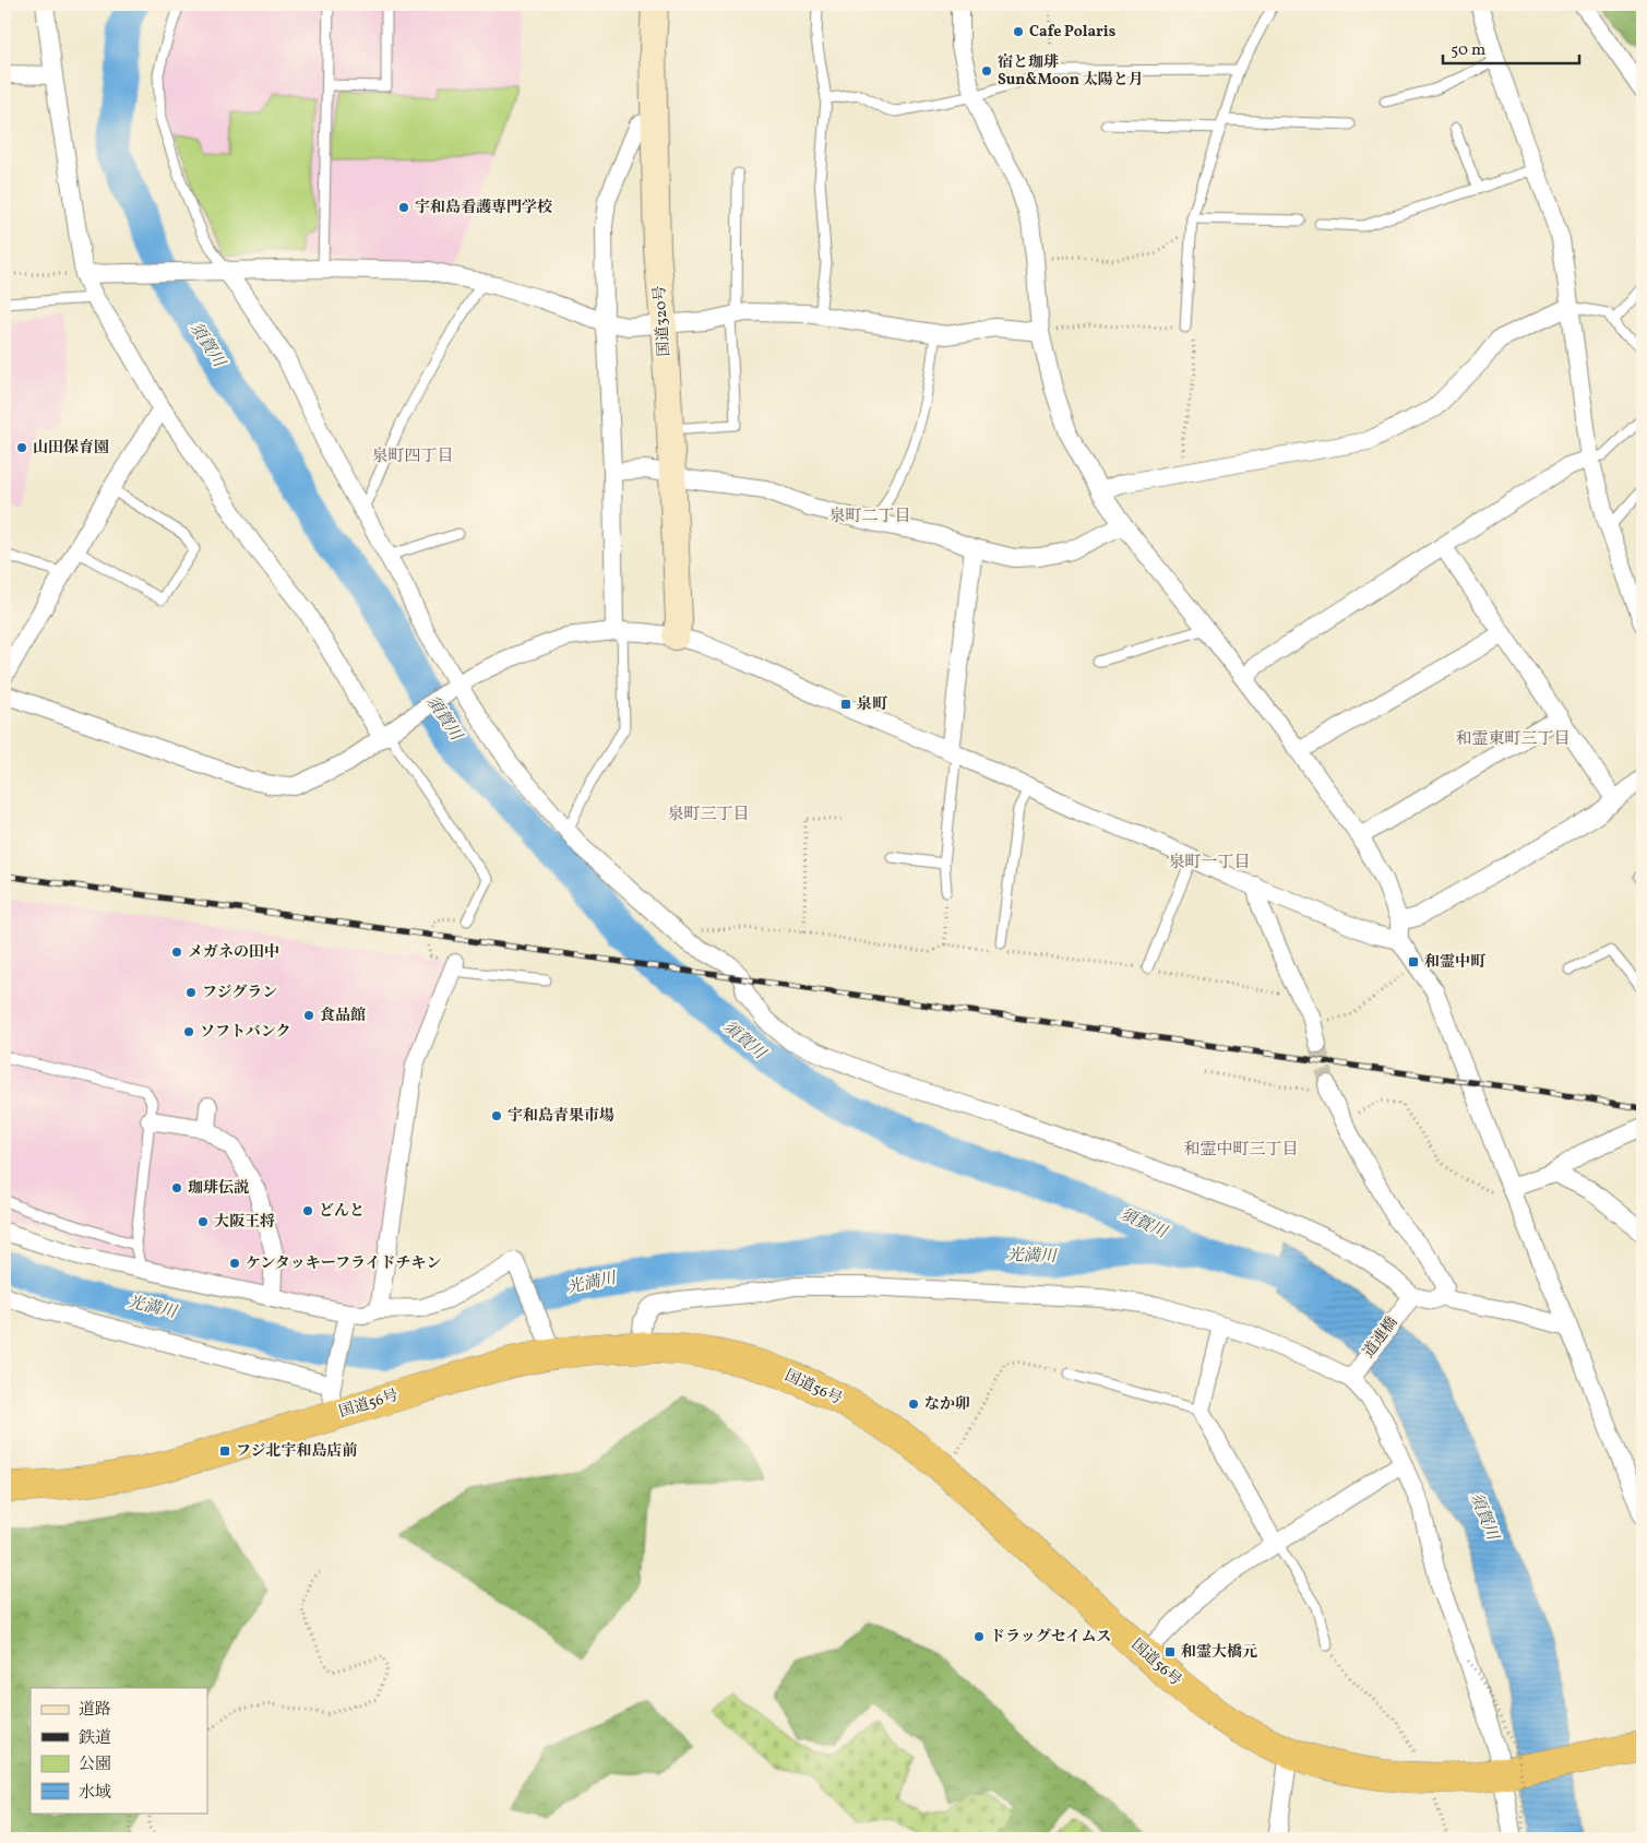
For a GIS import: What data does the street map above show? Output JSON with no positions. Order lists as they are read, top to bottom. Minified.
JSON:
{"streets":{"highway":["国道56号"],"street":["国道320号","道連橋"]},"districts":["泉町四丁目","泉町二丁目","和霊東町三丁目","泉町三丁目","泉町一丁目","和霊中町三丁目"],"water":["須賀川","光満川"],"places":{"other":["Cafe Polaris","宿と珈琲 Sun&Moon 太陽と月","宇和島看護専門学校","山田保育園","メガネの田中","フジグラン","食品館","ソフトバンク","宇和島青果市場","珈琲伝説","どんと","大阪王将","ケンタッキーフライドチキン","なか卯","ドラッグセイムス"],"transit":["泉町","和霊中町","フジ北宇和島店前","和霊大橋元"]},"legend":["道路","鉄道","公園","水域"],"scale_bar":"50 m"}
